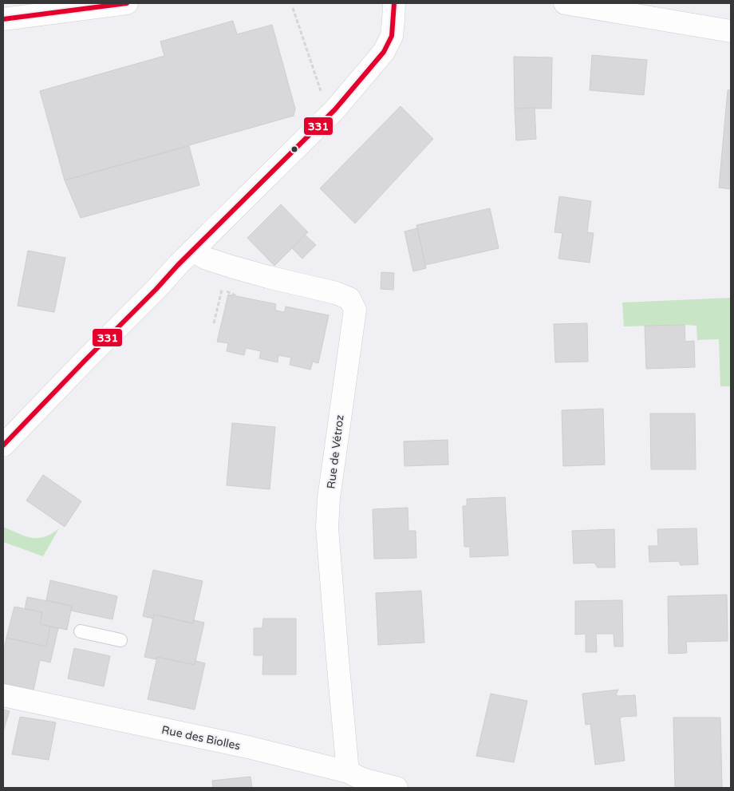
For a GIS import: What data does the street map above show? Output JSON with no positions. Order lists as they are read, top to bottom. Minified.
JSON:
{"streets":{"street":["Rue de Vétroz","Rue des Biolles"]},"crossings":[["Rue de Vétroz","Rue des Biolles"]],"lines":["transit line 331"]}
